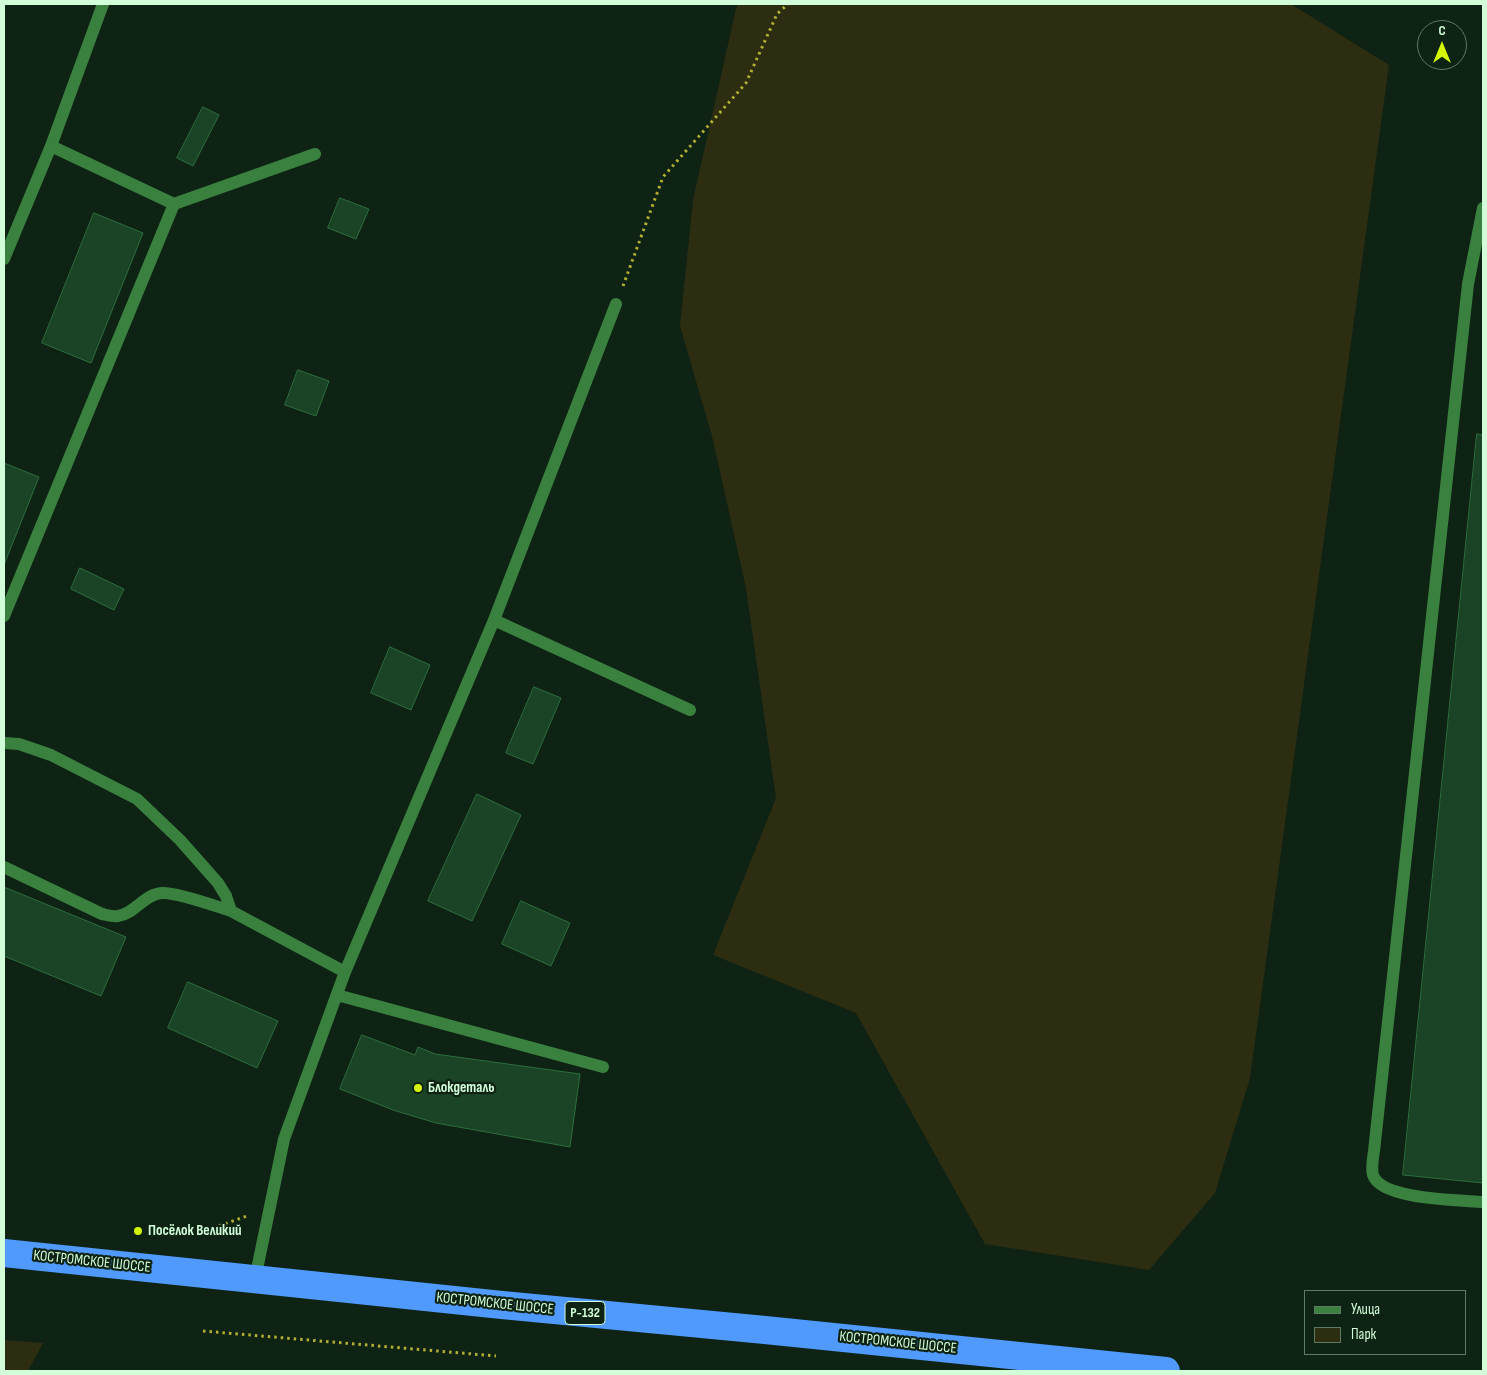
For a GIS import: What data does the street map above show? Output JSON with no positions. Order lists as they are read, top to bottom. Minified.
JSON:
{"streets":{"highway":["КОСТРОМСКОЕ ШОССЕ","Р-132"]},"places":["Блокдеталь","Посёлок Великий"],"legend":["Улица","Парк"],"north":"top"}
